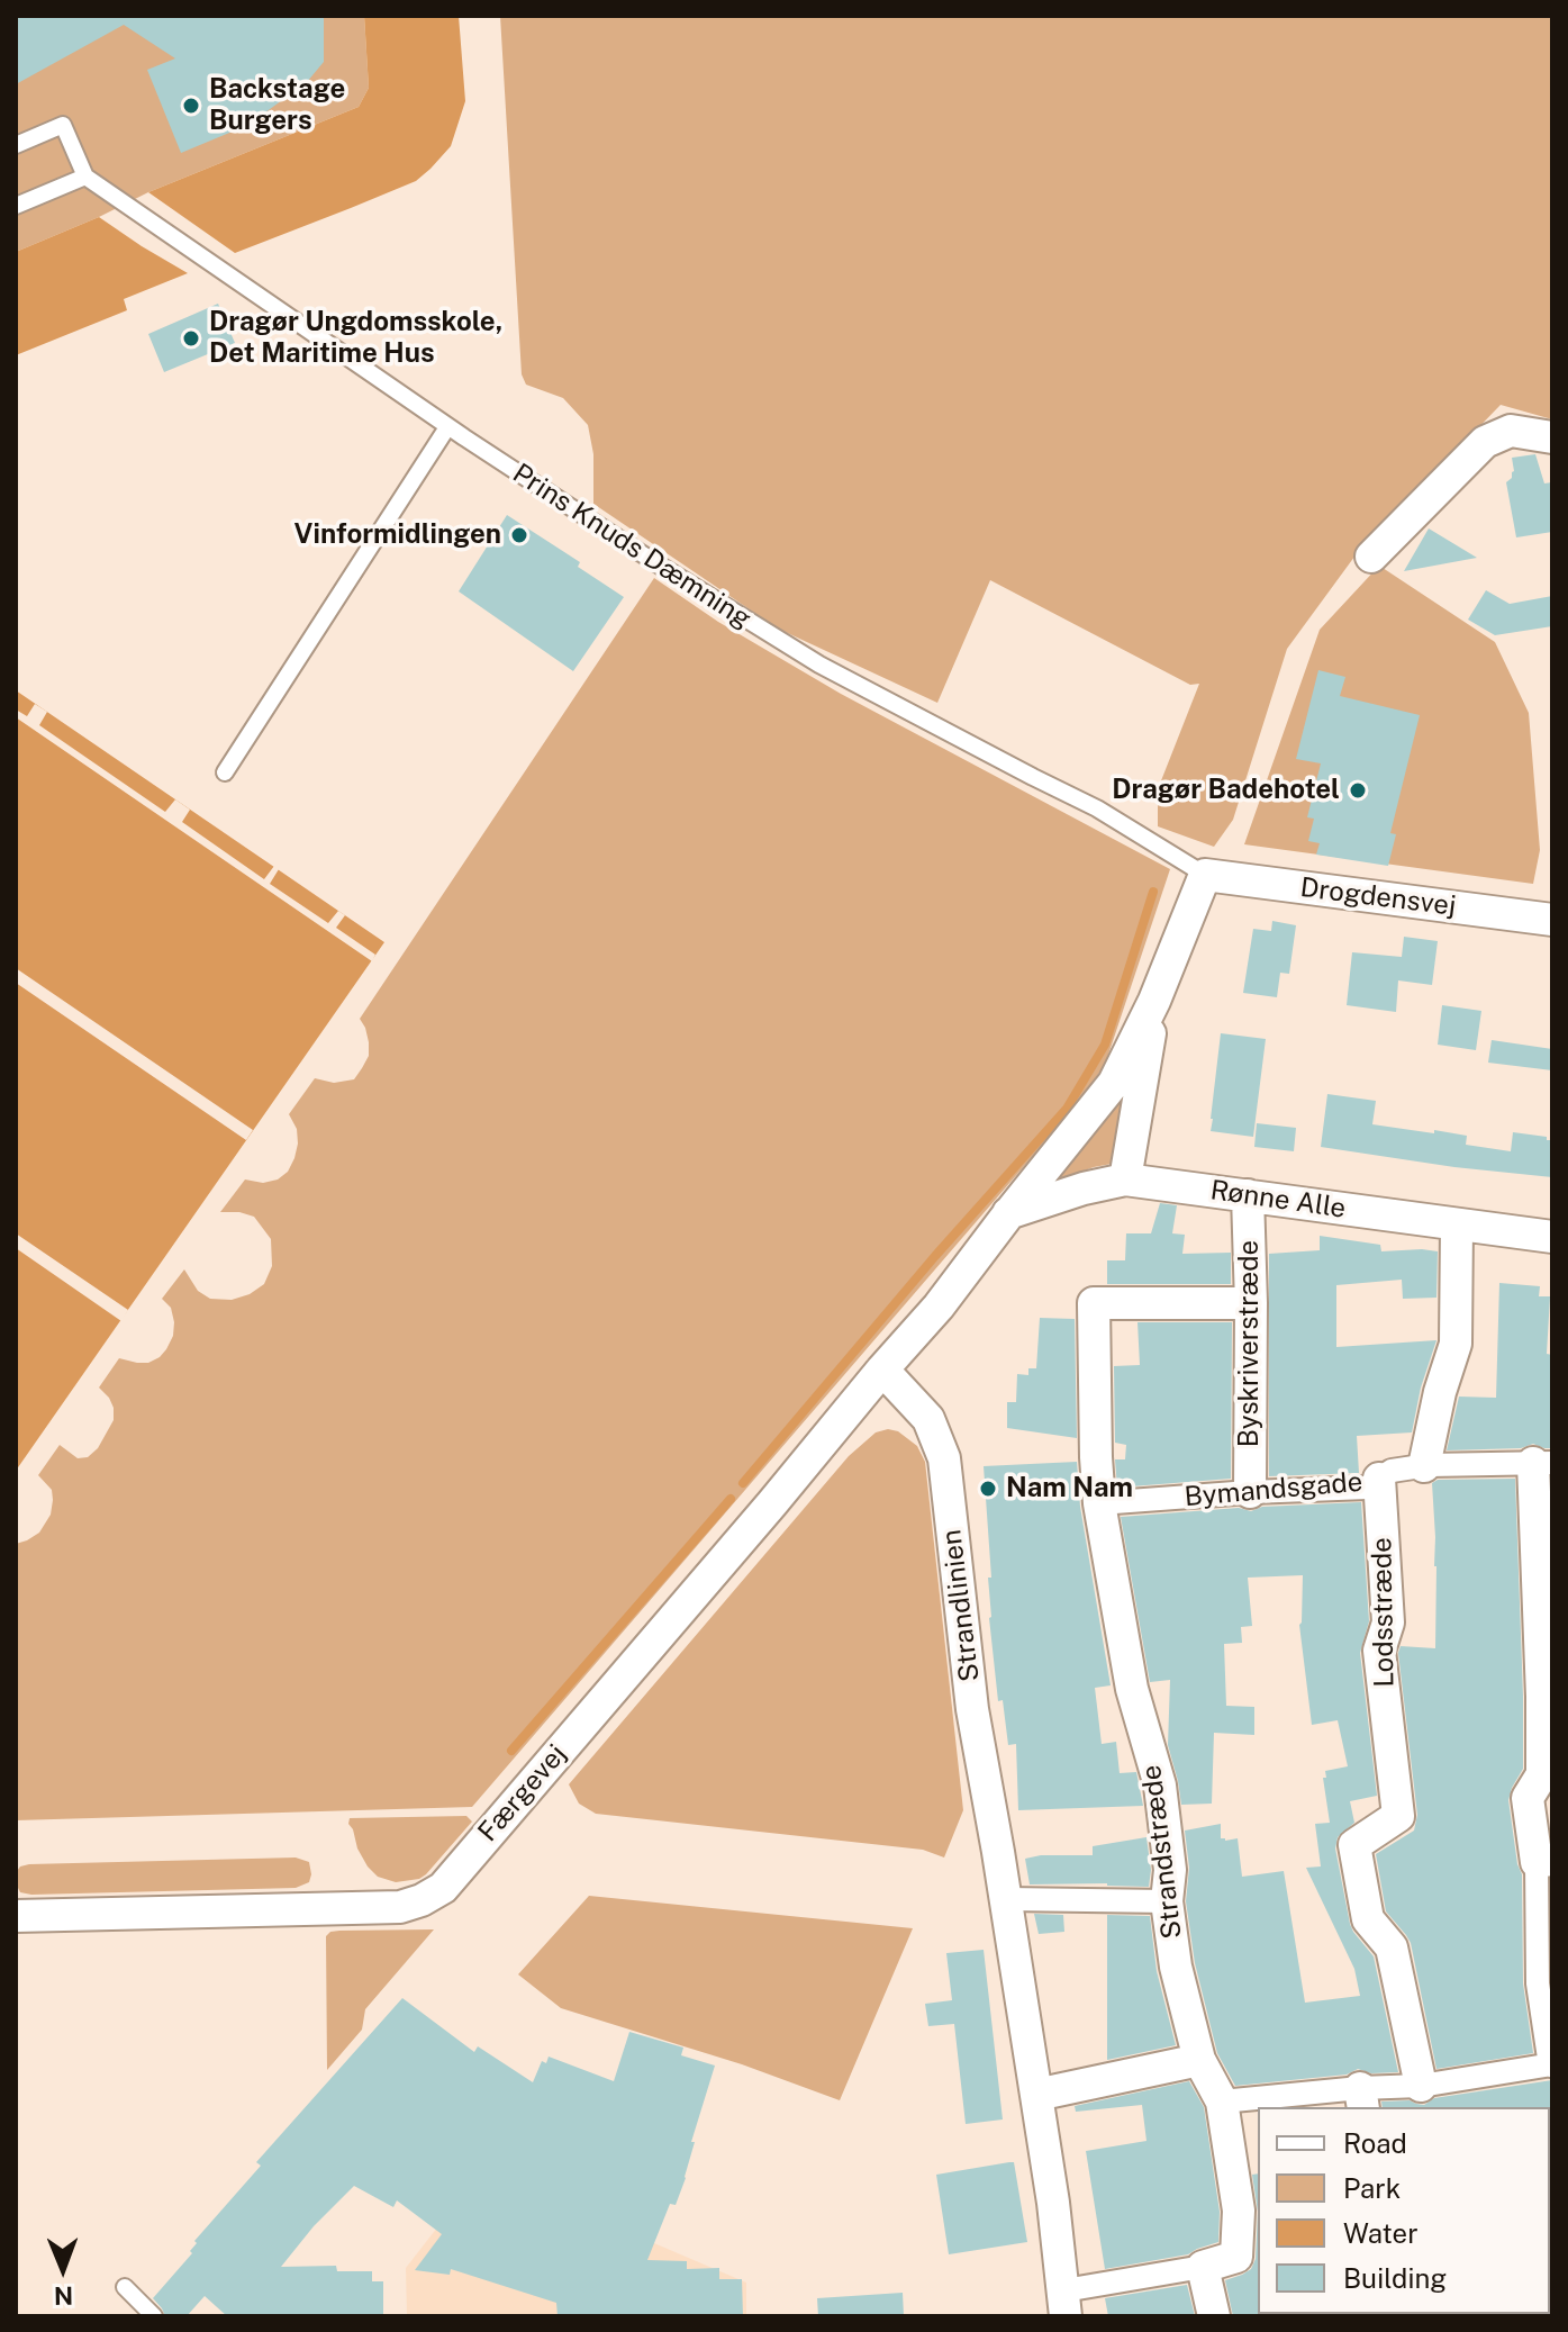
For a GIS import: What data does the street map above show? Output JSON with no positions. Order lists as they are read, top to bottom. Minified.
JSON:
{"streets":{"street":["Drogdensvej","Rønne Alle","Byskriverstræde","Bymandsgade","Strandlinien","Lodsstræde","Færgevej","Strandstræde"],"lane":["Prins Knuds Dæmning"]},"crossings":[["Prins Knuds Dæmning","Drogdensvej"],["Rønne Alle","Byskriverstræde"],["Byskriverstræde","Bymandsgade"],["Byskriverstræde","Strandstræde"],["Bymandsgade","Lodsstræde"],["Bymandsgade","Strandstræde"],["Strandlinien","Færgevej"]],"places":["Backstage Burgers","Dragør Ungdomsskole, Det Maritime Hus","Vinformidlingen","Dragør Badehotel","Nam Nam"],"legend":["Road","Park","Water","Building"],"north":"bottom"}
